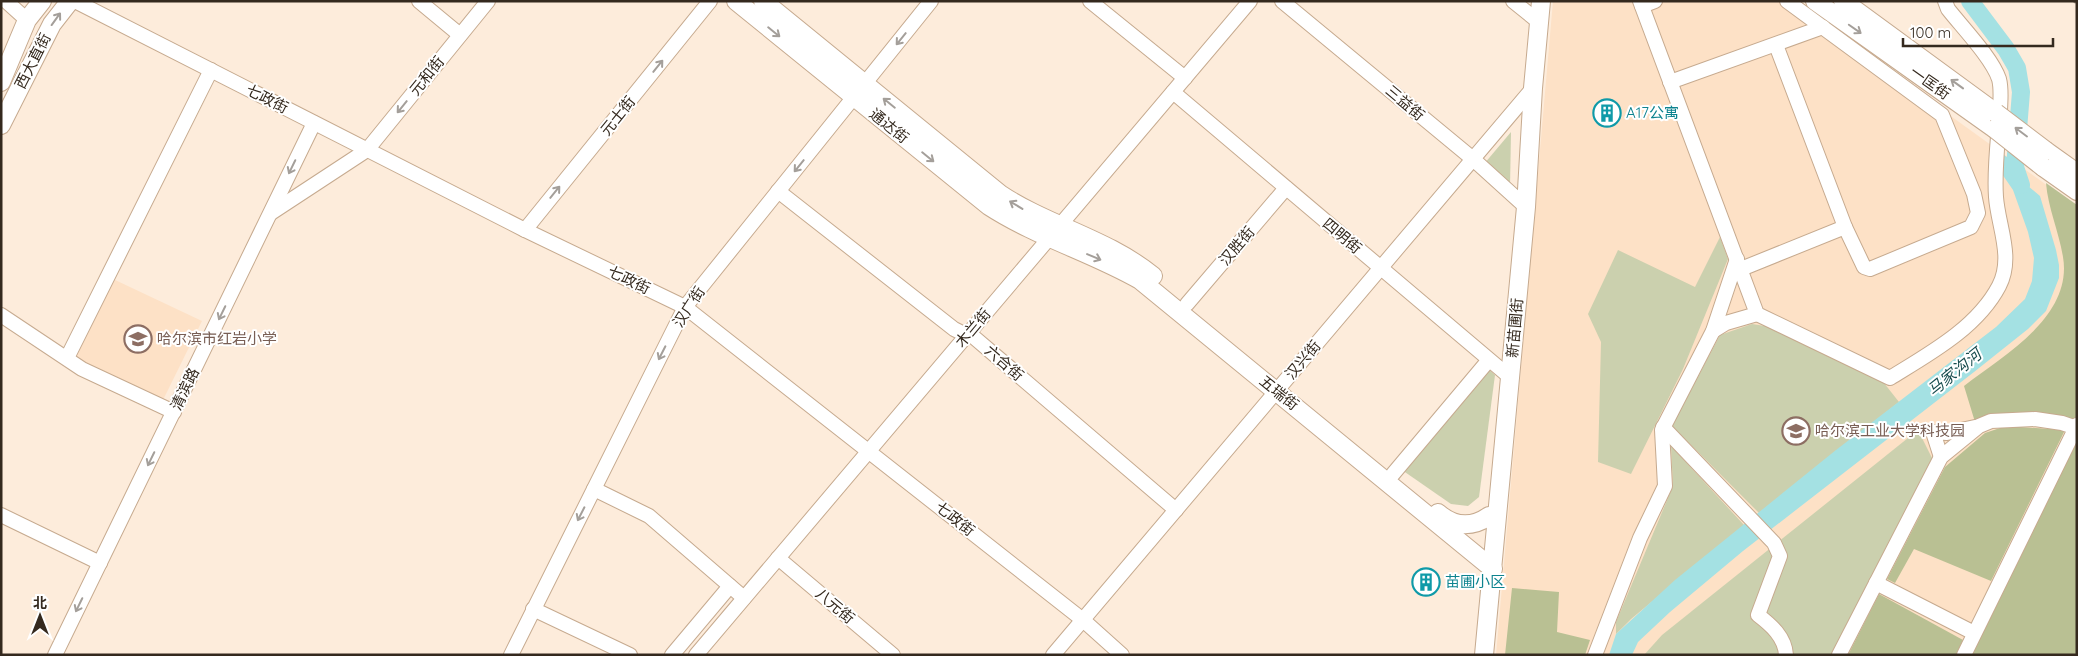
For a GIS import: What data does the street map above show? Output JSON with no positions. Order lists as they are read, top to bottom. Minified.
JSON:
{"streets":{"main road":["西大直街","一匡街","通达街","新苗圃街","五瑞街"],"street":["元和街","七政街","三益街","元士街","四明街","汉胜街","汉广街","木兰街","汉兴街","六合街","清滨路","八元街"]},"crossings":[["元和街","七政街"],["元和街","清滨路"],["七政街","元士街"],["七政街","汉广街"],["七政街","木兰街"],["七政街","汉兴街"],["七政街","清滨路"],["三益街","新苗圃街"],["三益街","汉兴街"],["通达街","汉广街"],["通达街","木兰街"],["通达街","五瑞街"],["四明街","汉胜街"],["四明街","木兰街"],["四明街","新苗圃街"],["四明街","汉兴街"],["汉胜街","五瑞街"],["汉广街","六合街"],["木兰街","六合街"],["木兰街","五瑞街"],["木兰街","八元街"],["新苗圃街","汉兴街"],["新苗圃街","五瑞街"],["汉兴街","六合街"],["汉兴街","五瑞街"]],"one_way":["元和街","元士街","汉广街"],"water":["马家沟河"],"places":{"building":["A17公寓","苗圃小区"],"school or university":["哈尔滨市红岩小学","哈尔滨工业大学科技园"]},"scale_bar":"100 m","north":"top"}
